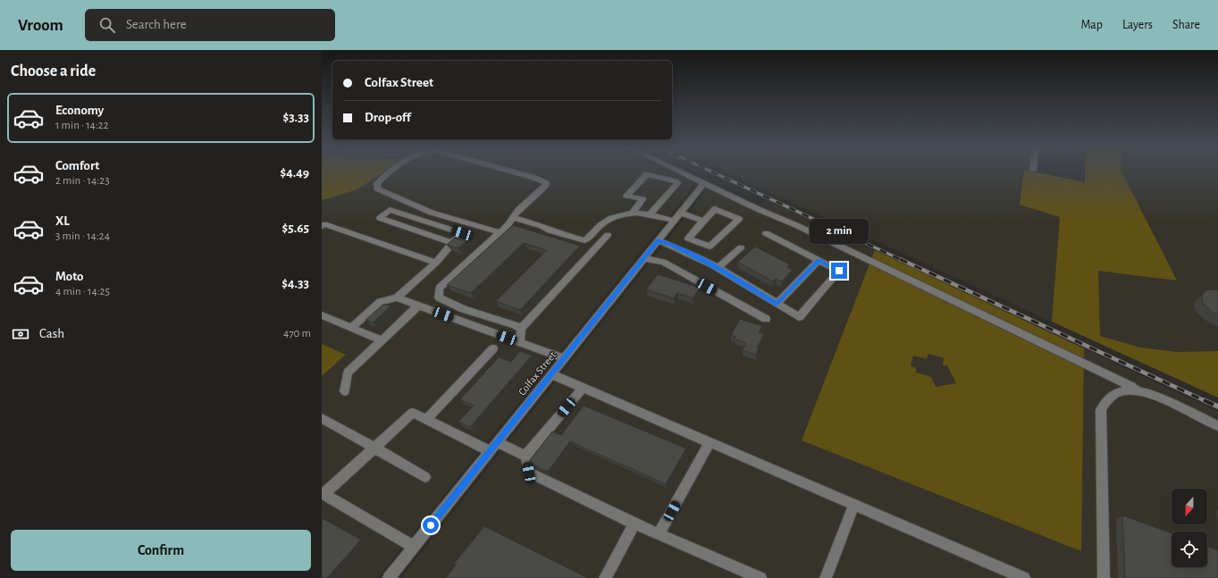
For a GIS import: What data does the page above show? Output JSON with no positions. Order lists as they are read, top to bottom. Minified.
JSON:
{"streets":{"street":["Colfax Street"]},"north":"bottom","page":{"header":"Vroom","search":"Search here","nav":["Map","Layers","Share"],"heading":"Choose a ride","banner":["Colfax Street","Drop-off"],"list":[{"name":"Economy","note":"1 min · 14:22","value":"$3.33"},{"name":"Comfort","note":"2 min · 14:23","value":"$4.49"},{"name":"XL","note":"3 min · 14:24","value":"$5.65"},{"name":"Moto","note":"4 min · 14:25","value":"$4.33"}],"bubble":"2 min","pay":["Cash","470 m"],"buttons":"Confirm"}}
